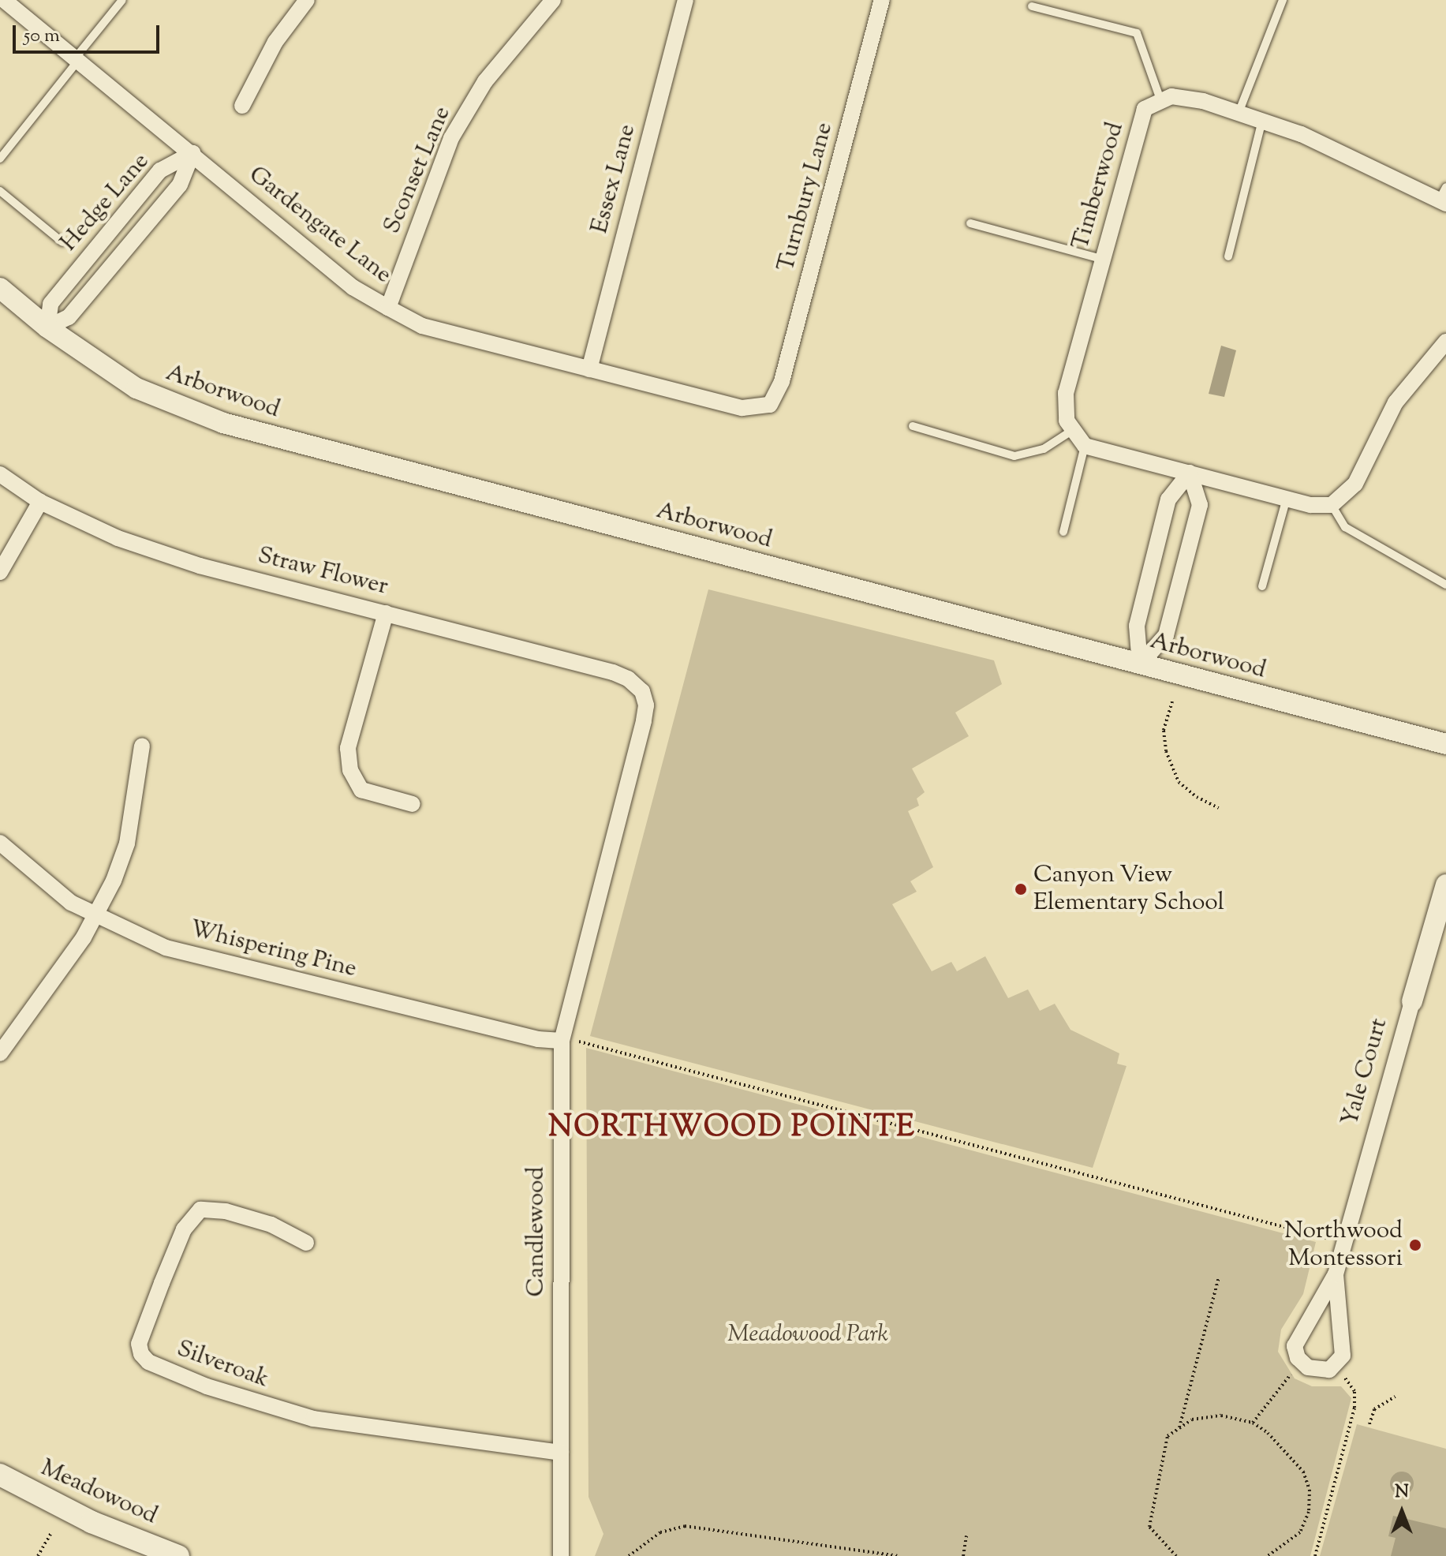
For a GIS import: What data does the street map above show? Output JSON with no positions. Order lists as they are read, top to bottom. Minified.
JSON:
{"streets":{"main road":["Meadowood"],"street":["Sconset Lane","Essex Lane","Timberwood","Turnbury Lane","Hedge Lane","Gardengate Lane","Arborwood","Straw Flower","Whispering Pine","Yale Court","Candlewood","Silveroak"]},"crossings":[["Sconset Lane","Gardengate Lane"],["Essex Lane","Gardengate Lane"],["Turnbury Lane","Gardengate Lane"],["Hedge Lane","Gardengate Lane"],["Hedge Lane","Arborwood"],["Straw Flower","Candlewood"],["Whispering Pine","Candlewood"],["Candlewood","Silveroak"]],"districts":["NORTHWOOD POINTE"],"parks":["Meadowood Park"],"places":["Canyon View Elementary School","Northwood Montessori"],"scale_bar":"50 m","north":"top"}
